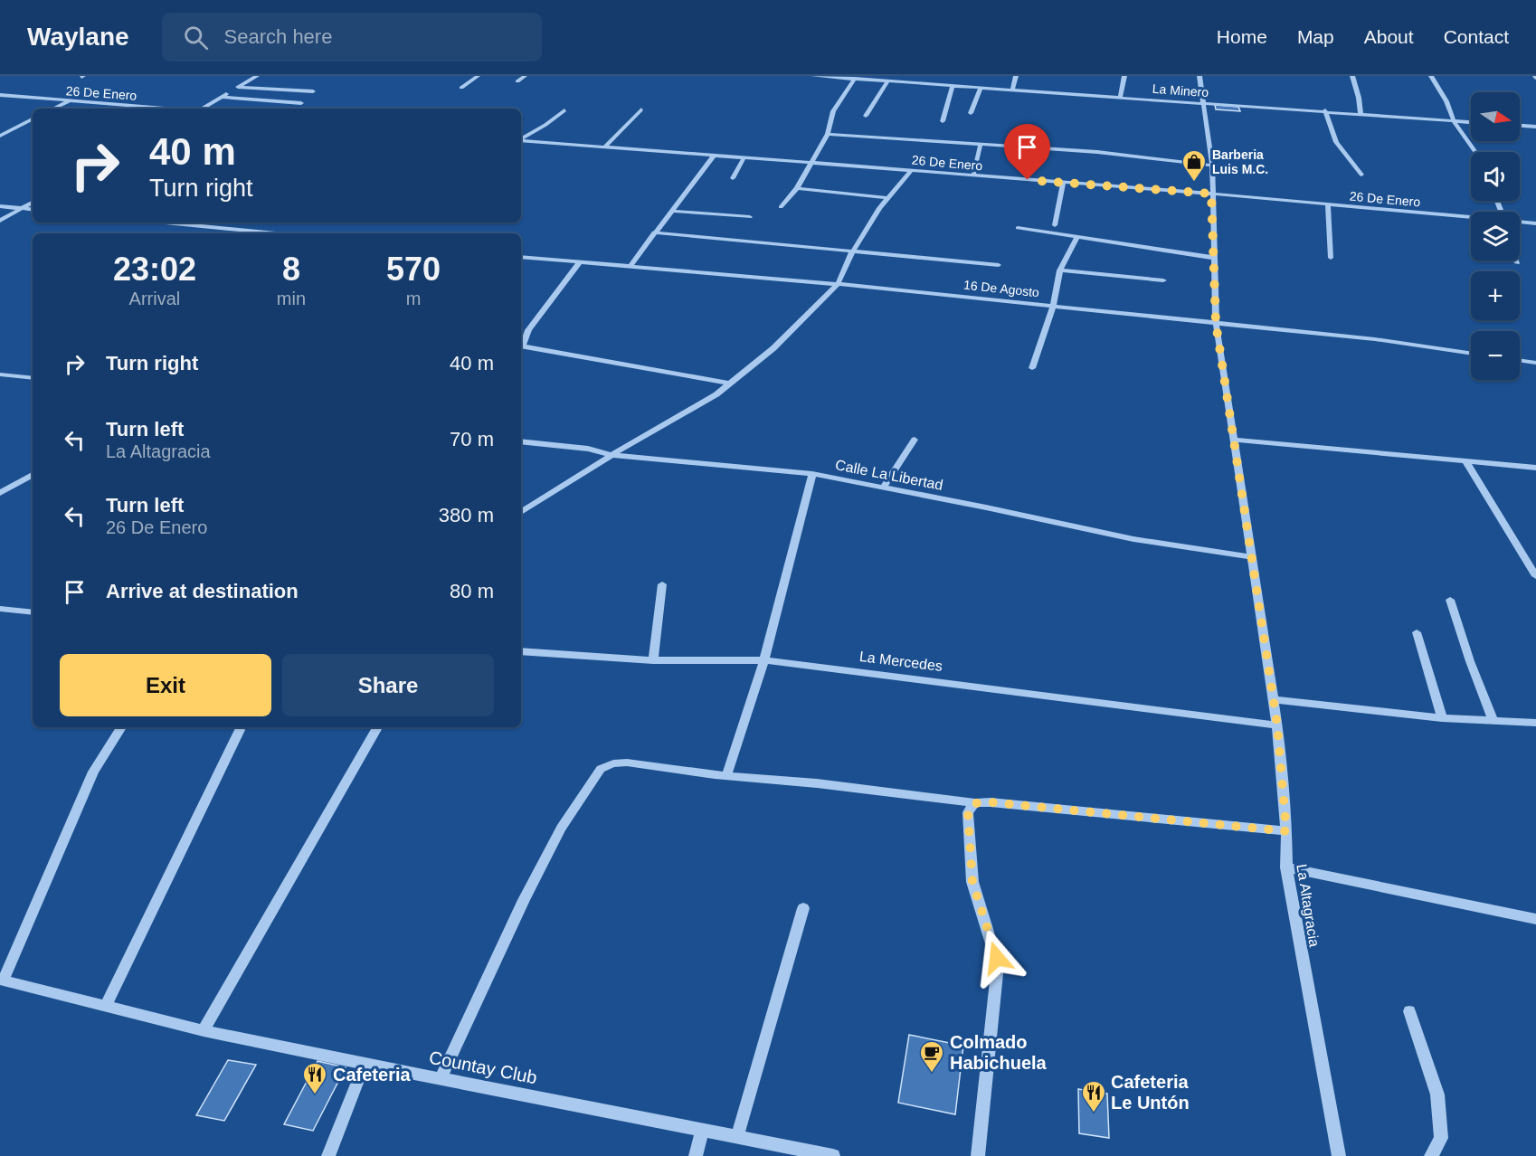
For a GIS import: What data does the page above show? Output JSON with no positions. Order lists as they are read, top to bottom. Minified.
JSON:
{"streets":{"street":["La Minero","26 De Enero","16 De Agosto","Calle La Libertad","La Mercedes","La Altagracia","Countay Club"]},"crossings":[["La Minero","La Altagracia"],["26 De Enero","La Altagracia"],["16 De Agosto","La Altagracia"],["Calle La Libertad","La Altagracia"],["La Mercedes","La Altagracia"]],"places":{"shop":["Barberia Luis M.C."],"cafe":["Colmado Habichuela"],"restaurant":["Cafeteria","Cafeteria Le Untón"]},"north":"right","page":{"header":"Waylane","search":"Search here","nav":["Home","Map","About","Contact"],"map_buttons":["+","−"],"turn":["40 m","Turn right"],"eta":["23:02","Arrival","8","min","570","m"],"list":[{"name":"Turn right","value":"40 m"},{"name":"Turn left","note":"La Altagracia","value":"70 m"},{"name":"Turn left","note":"26 De Enero","value":"380 m"},{"name":"Arrive at destination","value":"80 m"}],"buttons":["Exit","Share"]}}
